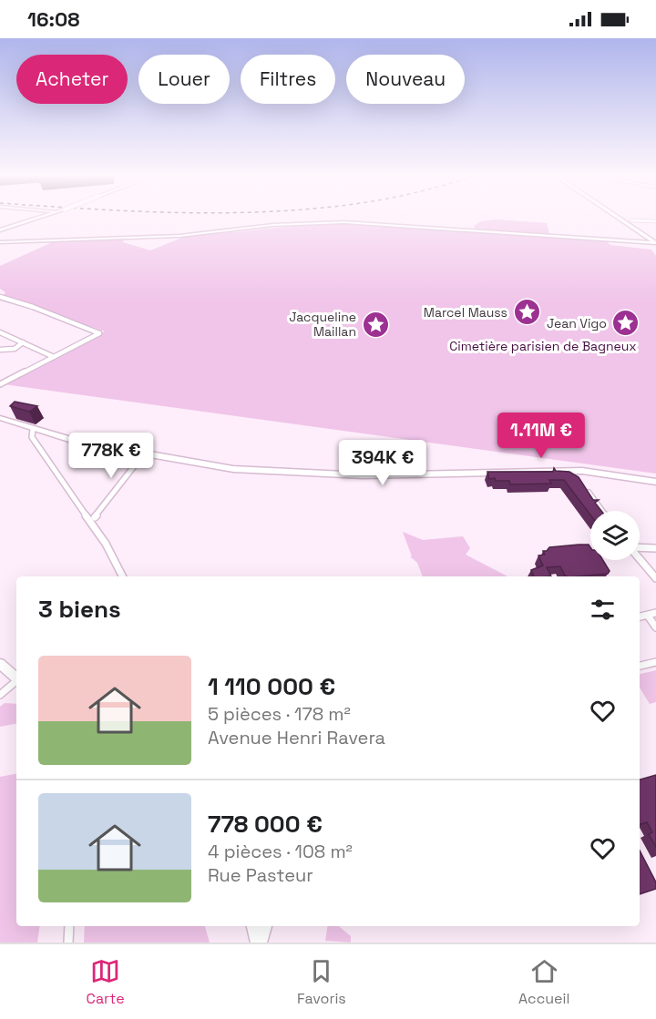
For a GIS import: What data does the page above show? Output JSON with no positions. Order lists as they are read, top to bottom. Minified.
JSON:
{"parks":["Cimetière parisien de Bagneux"],"places":{"place":["Marcel Mauss","Jean Vigo","Jacqueline Maillan"]},"page":{"status":"16:08","chip":["Acheter","Louer","Filtres","Nouveau"],"price":["1.11M €","778K €","394K €"],"heading":"3 biens","list":[{"name":"1 110 000 €","note":"5 pièces · 178 m² · Avenue Henri Ravera"},{"name":"778 000 €","note":"4 pièces · 108 m² · Rue Pasteur"}],"tabs":["Carte","Favoris","Accueil"]}}
